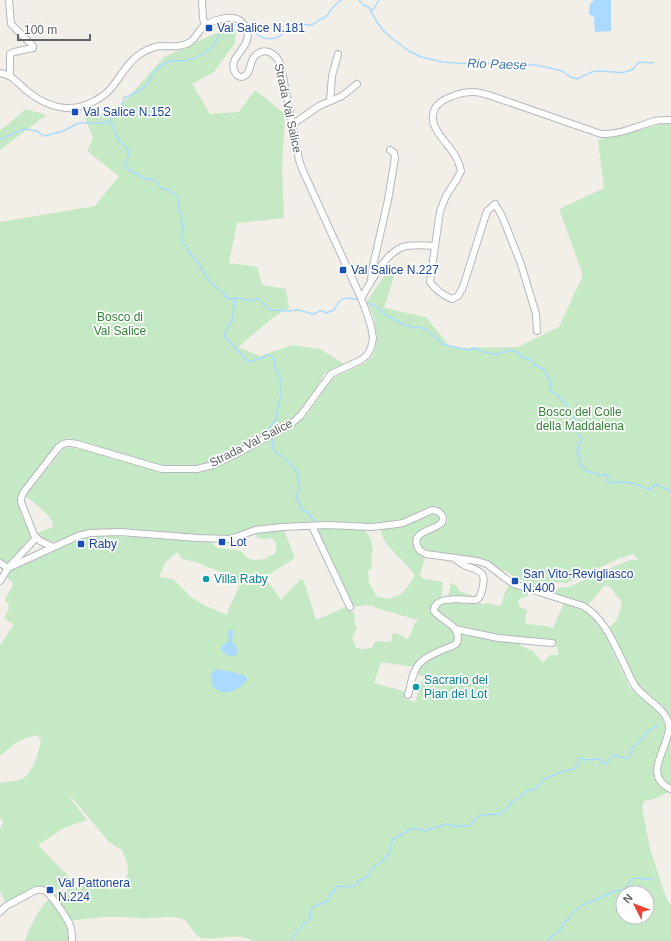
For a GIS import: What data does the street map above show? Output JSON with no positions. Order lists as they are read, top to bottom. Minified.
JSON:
{"streets":{"street":["Strada Val Salice"]},"water":["Rio Paese"],"parks":["Bosco di Val Salice","Bosco del Colle della Maddalena"],"places":{"transit":["Val Salice N.181","Val Salice N.152","Val Salice N.227","Lot","Raby","San Vito-Revigliasco N.400","Val Pattonera N.224"],"other":["Villa Raby","Sacrario del Pian del Lot"]},"scale_bar":"100 m","north":"top left"}
